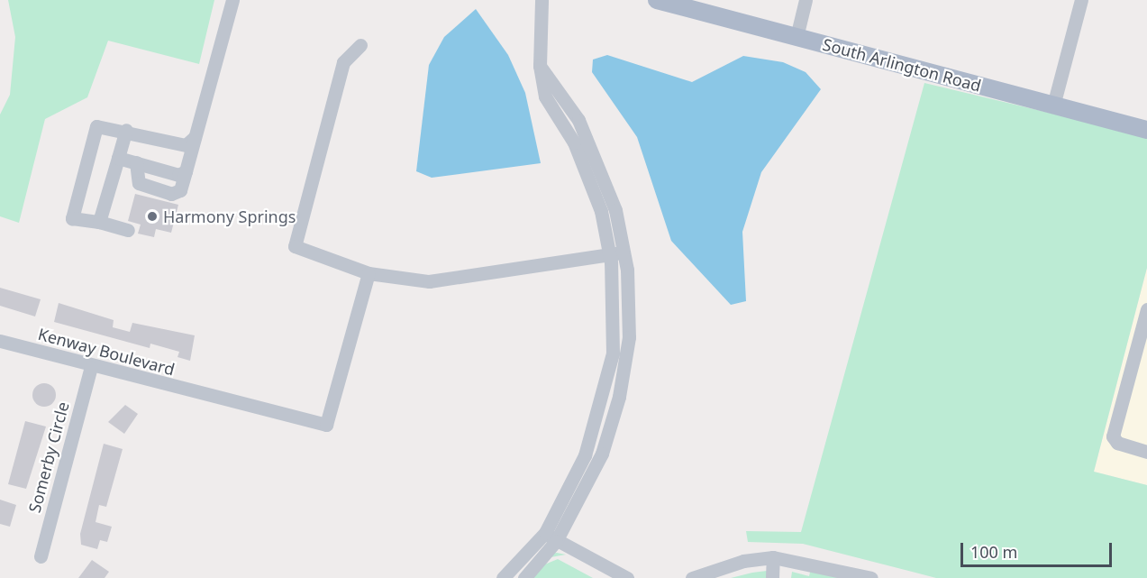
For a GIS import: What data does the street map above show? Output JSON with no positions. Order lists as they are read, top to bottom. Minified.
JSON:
{"streets":{"main road":["South Arlington Road"],"street":["Kenway Boulevard","Somerby Circle"]},"crossings":[["Kenway Boulevard","Somerby Circle"]],"places":["Harmony Springs"],"scale_bar":"100 m"}
